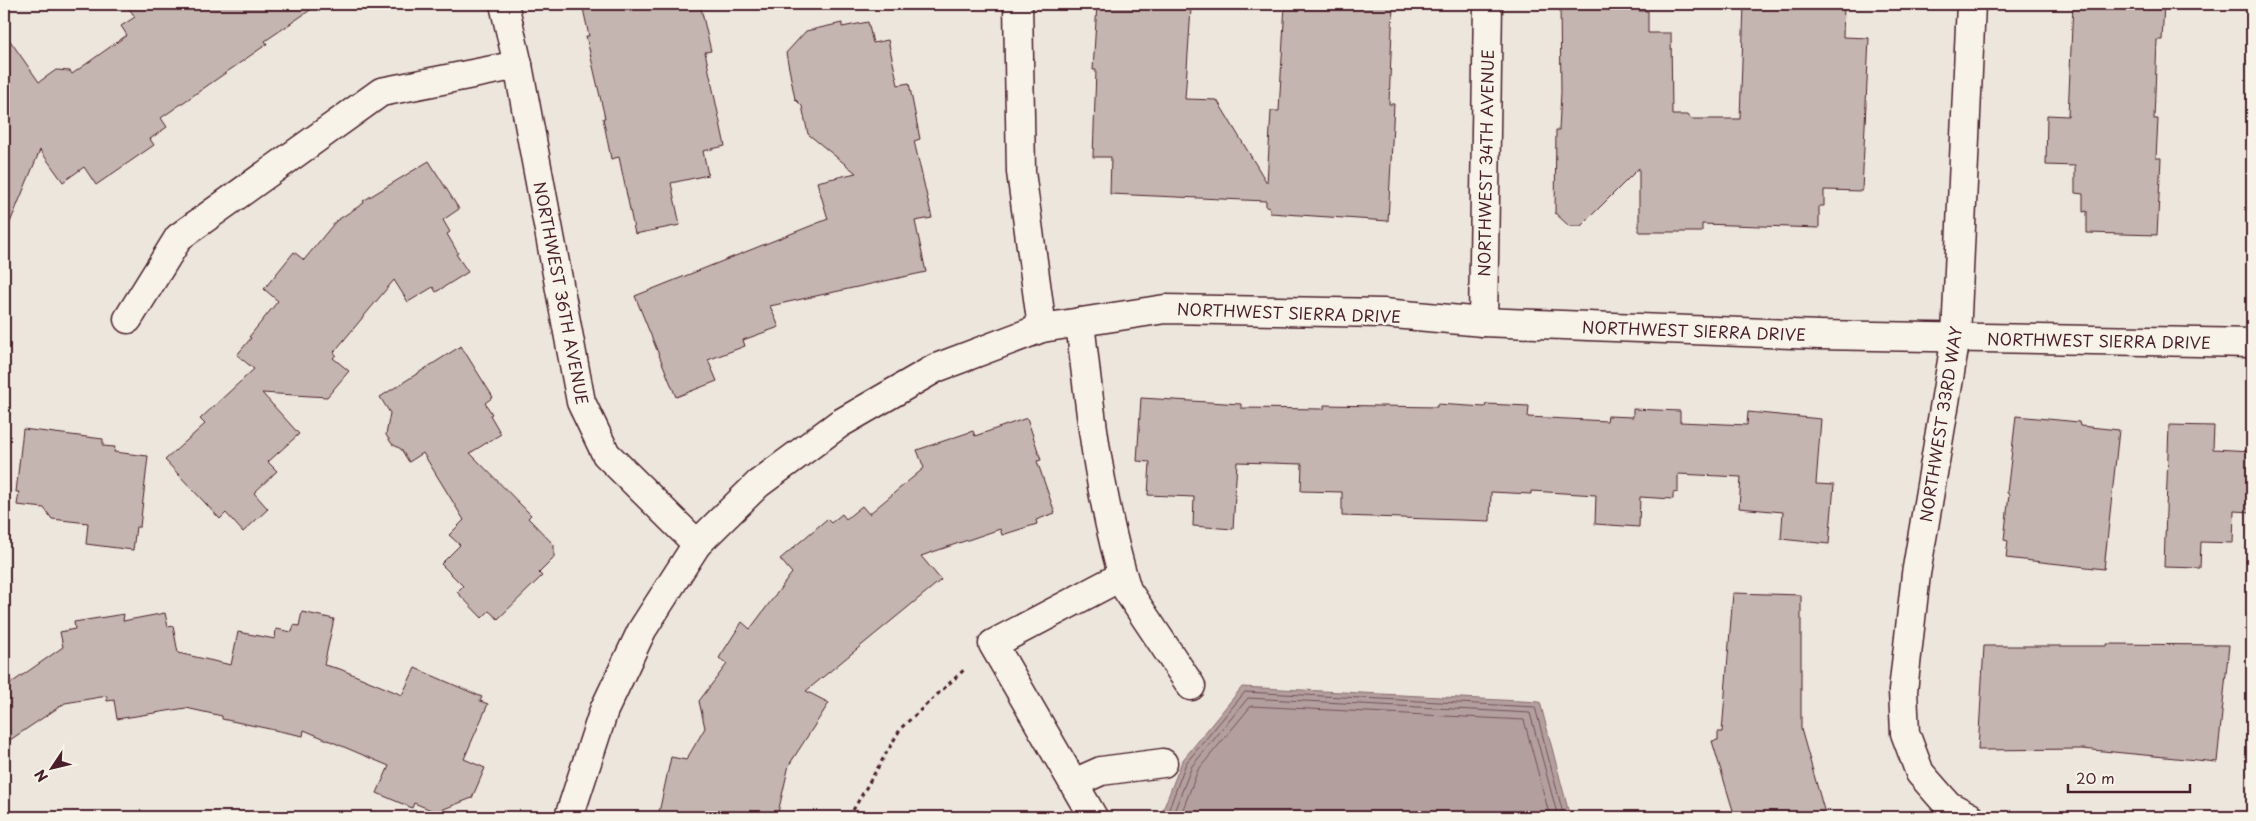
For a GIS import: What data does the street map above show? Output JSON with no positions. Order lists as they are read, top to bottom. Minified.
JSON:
{"streets":{"street":["NORTHWEST 34TH AVENUE","NORTHWEST 36TH AVENUE","NORTHWEST SIERRA DRIVE","NORTHWEST 33RD WAY"]},"crossings":[["NORTHWEST 34TH AVENUE","NORTHWEST SIERRA DRIVE"],["NORTHWEST 36TH AVENUE","NORTHWEST SIERRA DRIVE"],["NORTHWEST SIERRA DRIVE","NORTHWEST 33RD WAY"]],"scale_bar":"20 m","north":"bottom left"}
